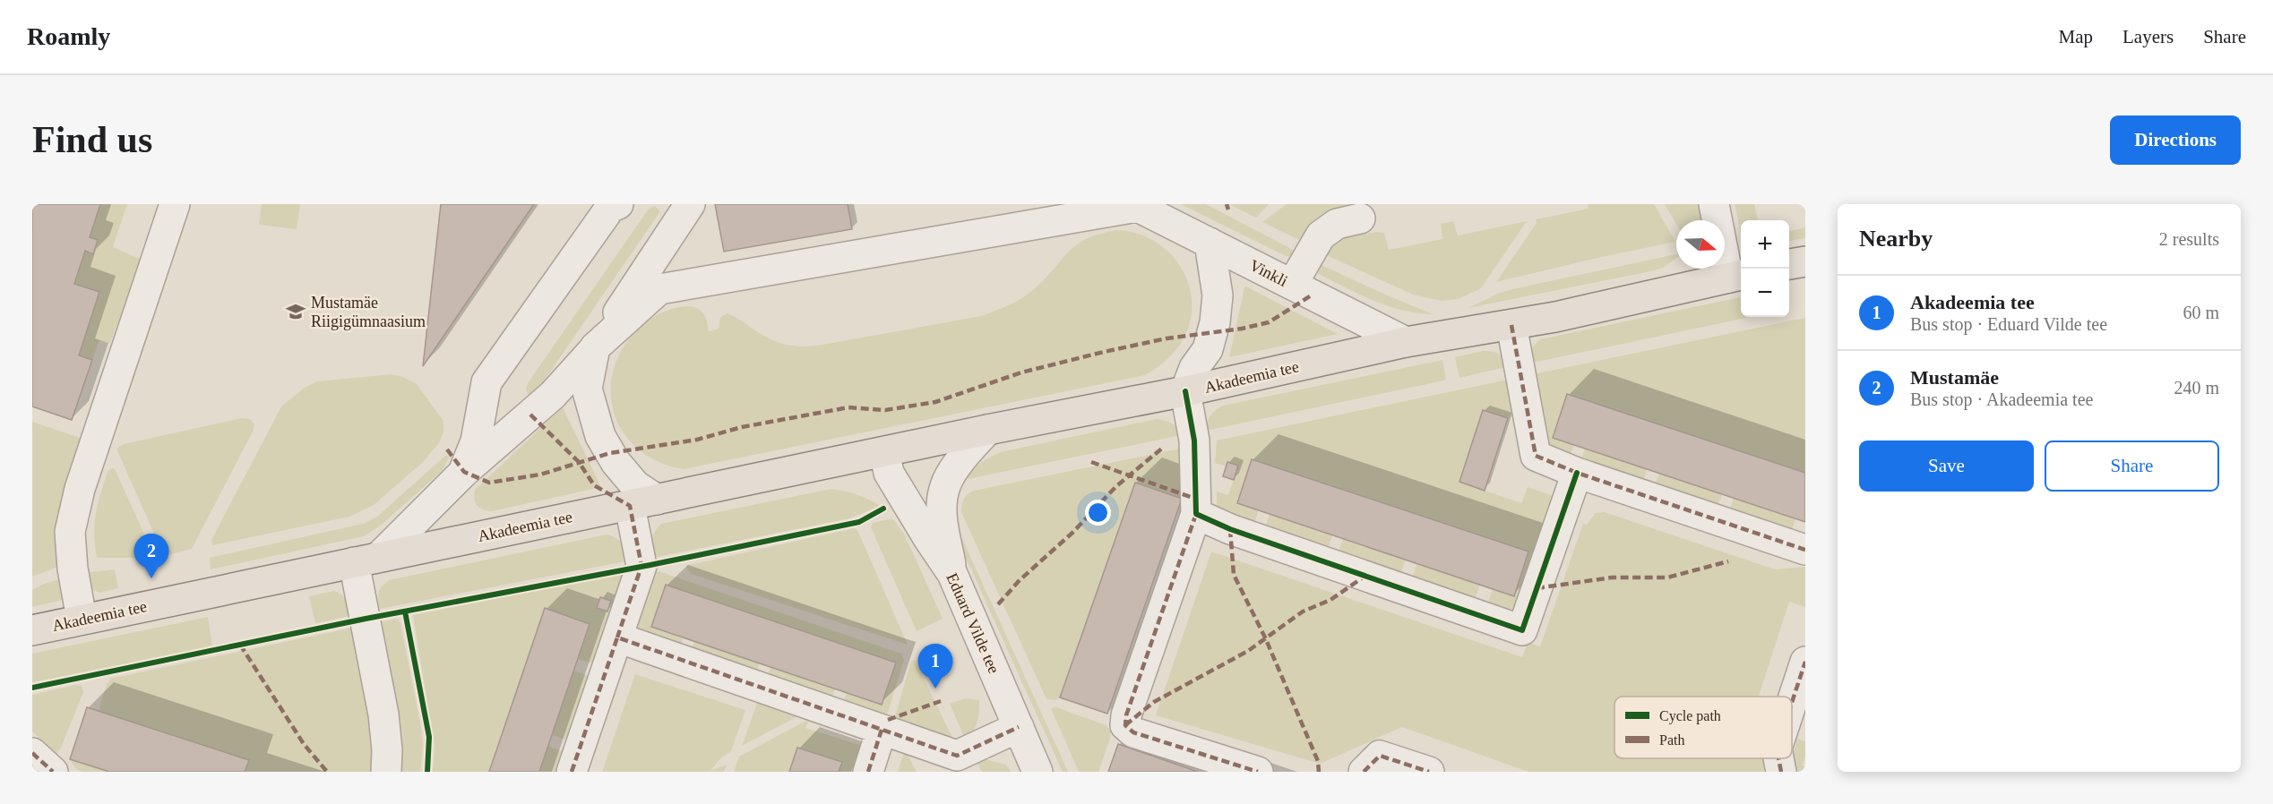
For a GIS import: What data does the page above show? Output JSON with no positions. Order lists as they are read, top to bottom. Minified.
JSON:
{"streets":{"main road":["Akadeemia tee"],"street":["Vinkli","Eduard Vilde tee"]},"crossings":[["Vinkli","Akadeemia tee"],["Akadeemia tee","Eduard Vilde tee"]],"places":{"school or university":["Mustamäe Riigigümnaasium"]},"legend":["Cycle path","Path"],"north":"right","page":{"header":"Roamly","nav":["Map","Layers","Share"],"buttons":["Directions",["Save","Share"]],"title":"Find us","heading":["Nearby","2 results"],"map_buttons":["+","−"],"list":[{"mark":"1","name":"Akadeemia tee","note":"Bus stop · Eduard Vilde tee","value":"60 m"},{"mark":"2","name":"Mustamäe","note":"Bus stop · Akadeemia tee","value":"240 m"}],"pins":["2","1"]}}
